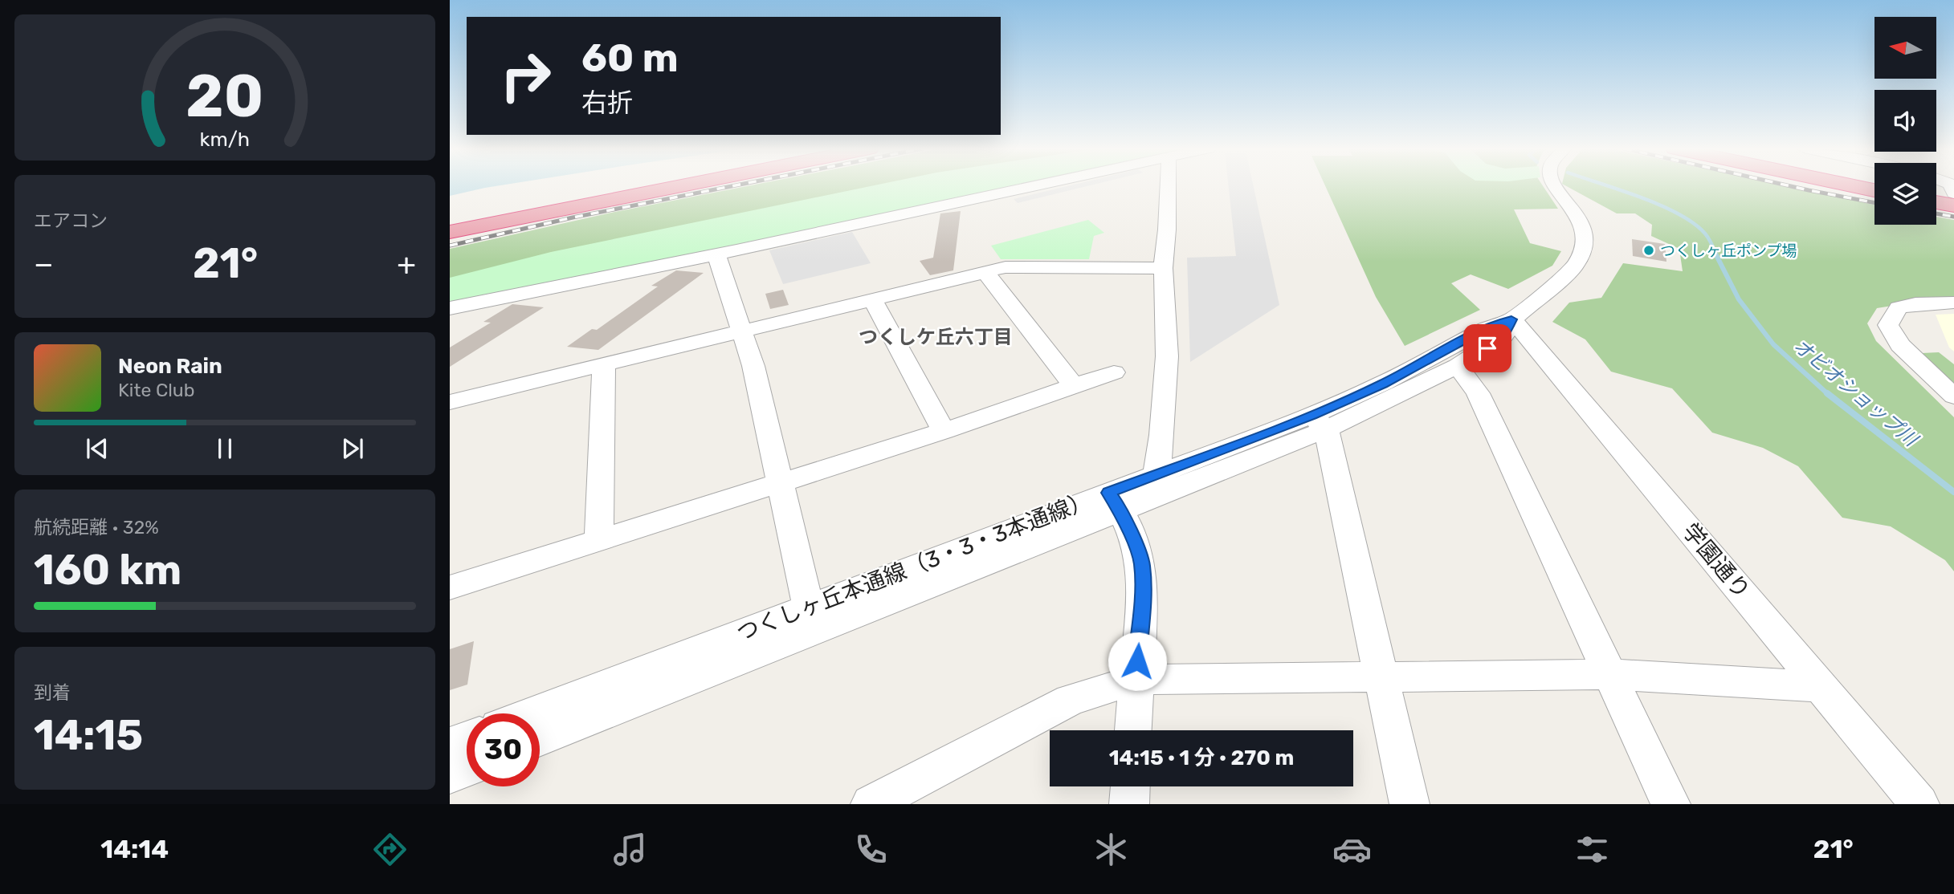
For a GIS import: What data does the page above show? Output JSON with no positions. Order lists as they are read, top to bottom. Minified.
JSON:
{"streets":{"street":["学園通り","つくしヶ丘本通線（3・3・3本通線）"]},"crossings":[["学園通り","つくしヶ丘本通線（3・3・3本通線）"]],"districts":["つくしケ丘六丁目"],"water":["オビオショップ川"],"places":["つくしヶ丘ポンプ場"],"north":"left","page":{"turn":["60 m","右折"],"tile":["エアコン",["航続距離 · 32%","160 km"],["到着","14:15"]],"heat":["−","21°","+"],"song":["Neon Rain","Kite Club"],"limit":"30","trip":"14:15 · 1 分 · 270 m","tabs":["14:14","21°"],"gauge":["20","km/h"]}}
